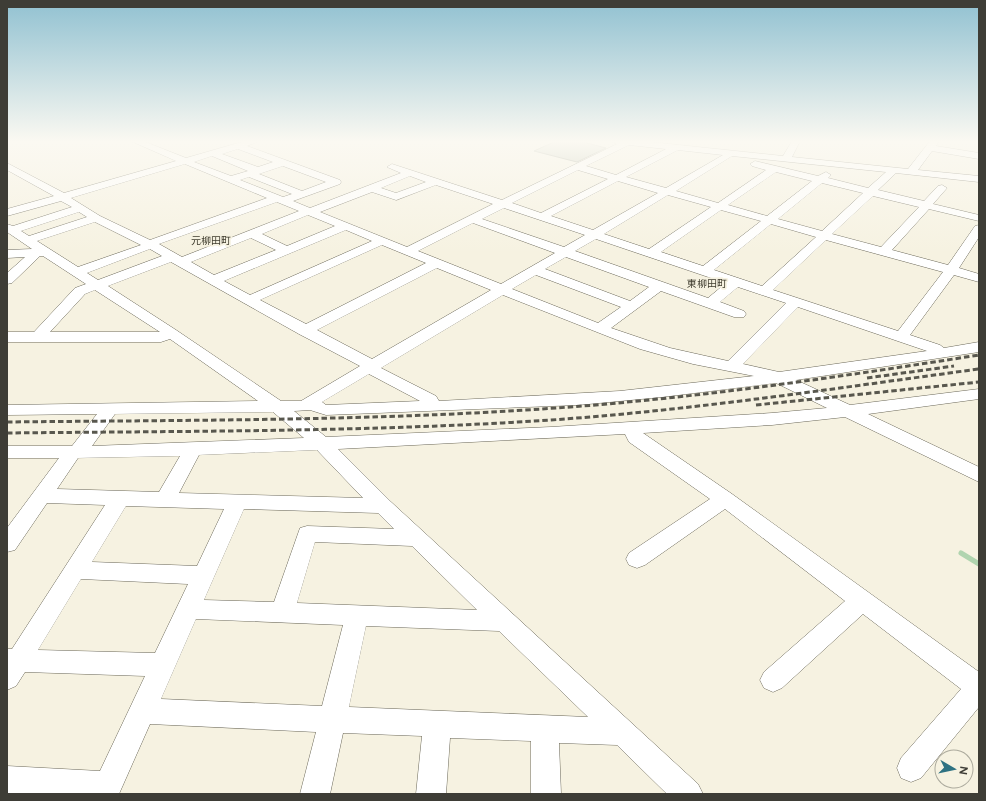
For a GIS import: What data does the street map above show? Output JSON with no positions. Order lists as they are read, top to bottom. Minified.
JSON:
{"districts":["元柳田町","東柳田町"],"north":"right"}
